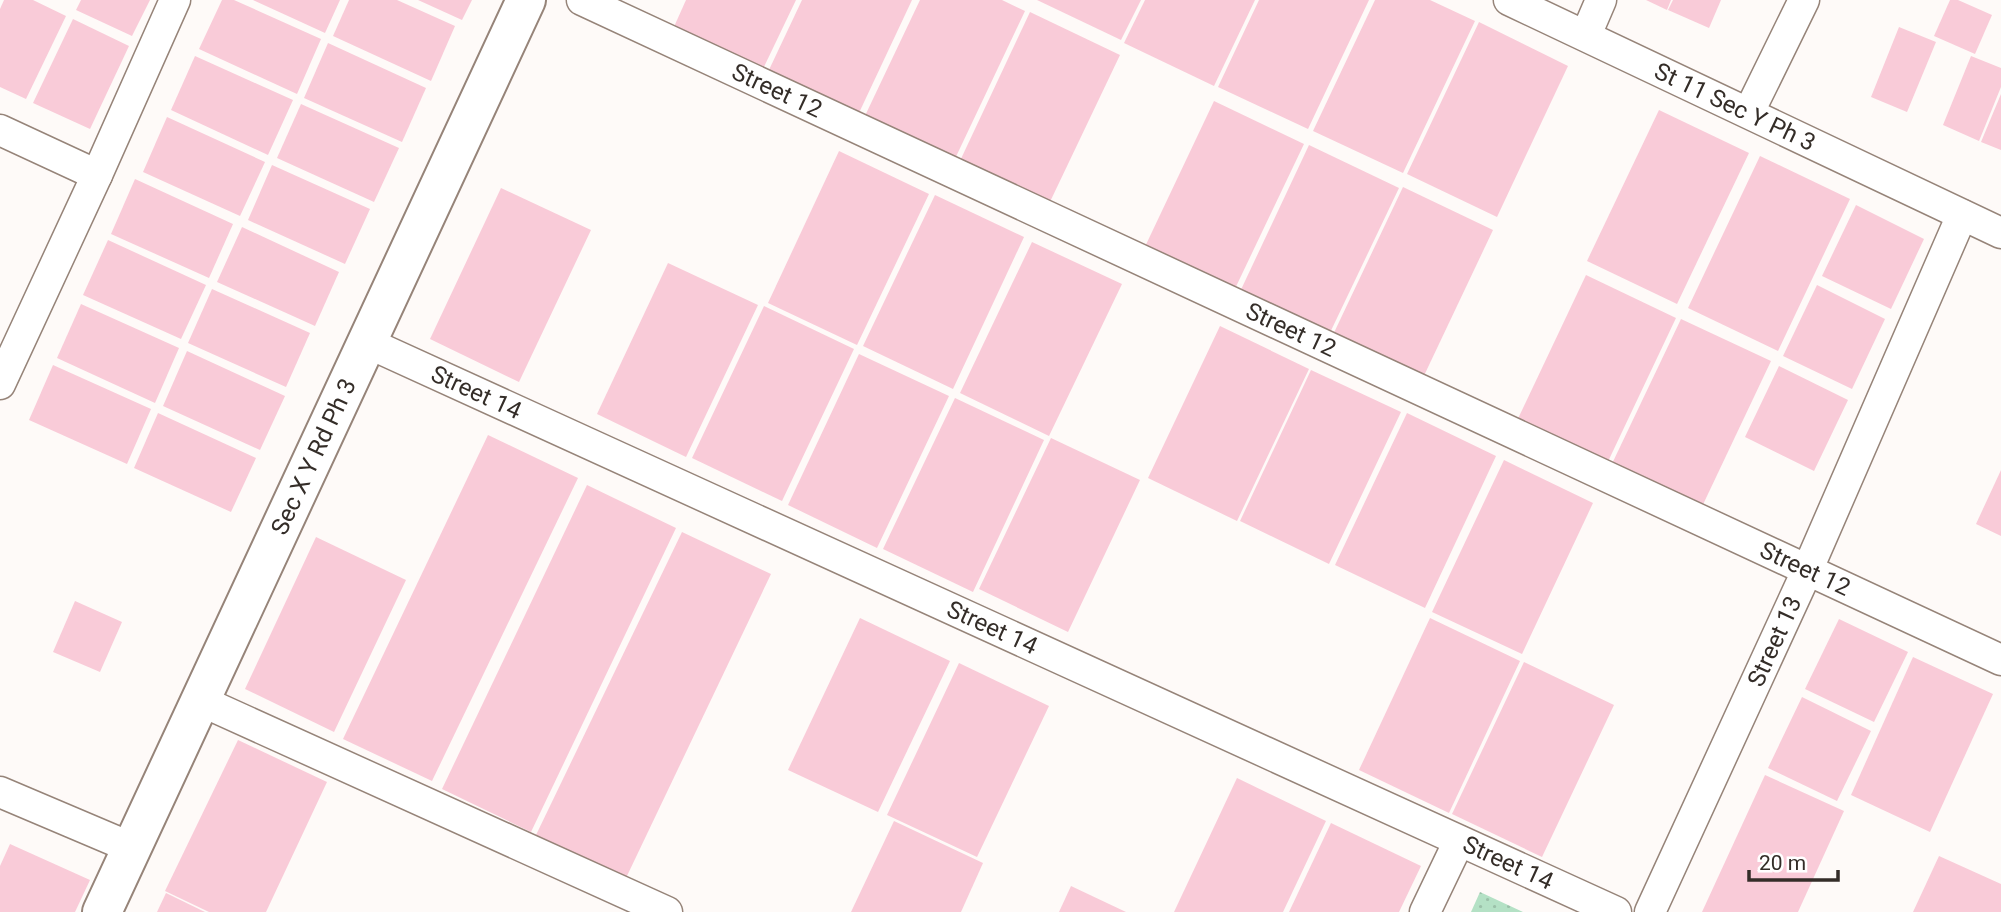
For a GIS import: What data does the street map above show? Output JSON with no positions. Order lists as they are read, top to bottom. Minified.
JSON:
{"streets":{"street":["Street 12","St 11 Sec Y Ph 3","Street 14","Sec X Y Rd Ph 3","Street 13"]},"crossings":[["Street 12","Street 13"],["St 11 Sec Y Ph 3","Street 13"],["Street 14","Sec X Y Rd Ph 3"]],"scale_bar":"20 m"}
